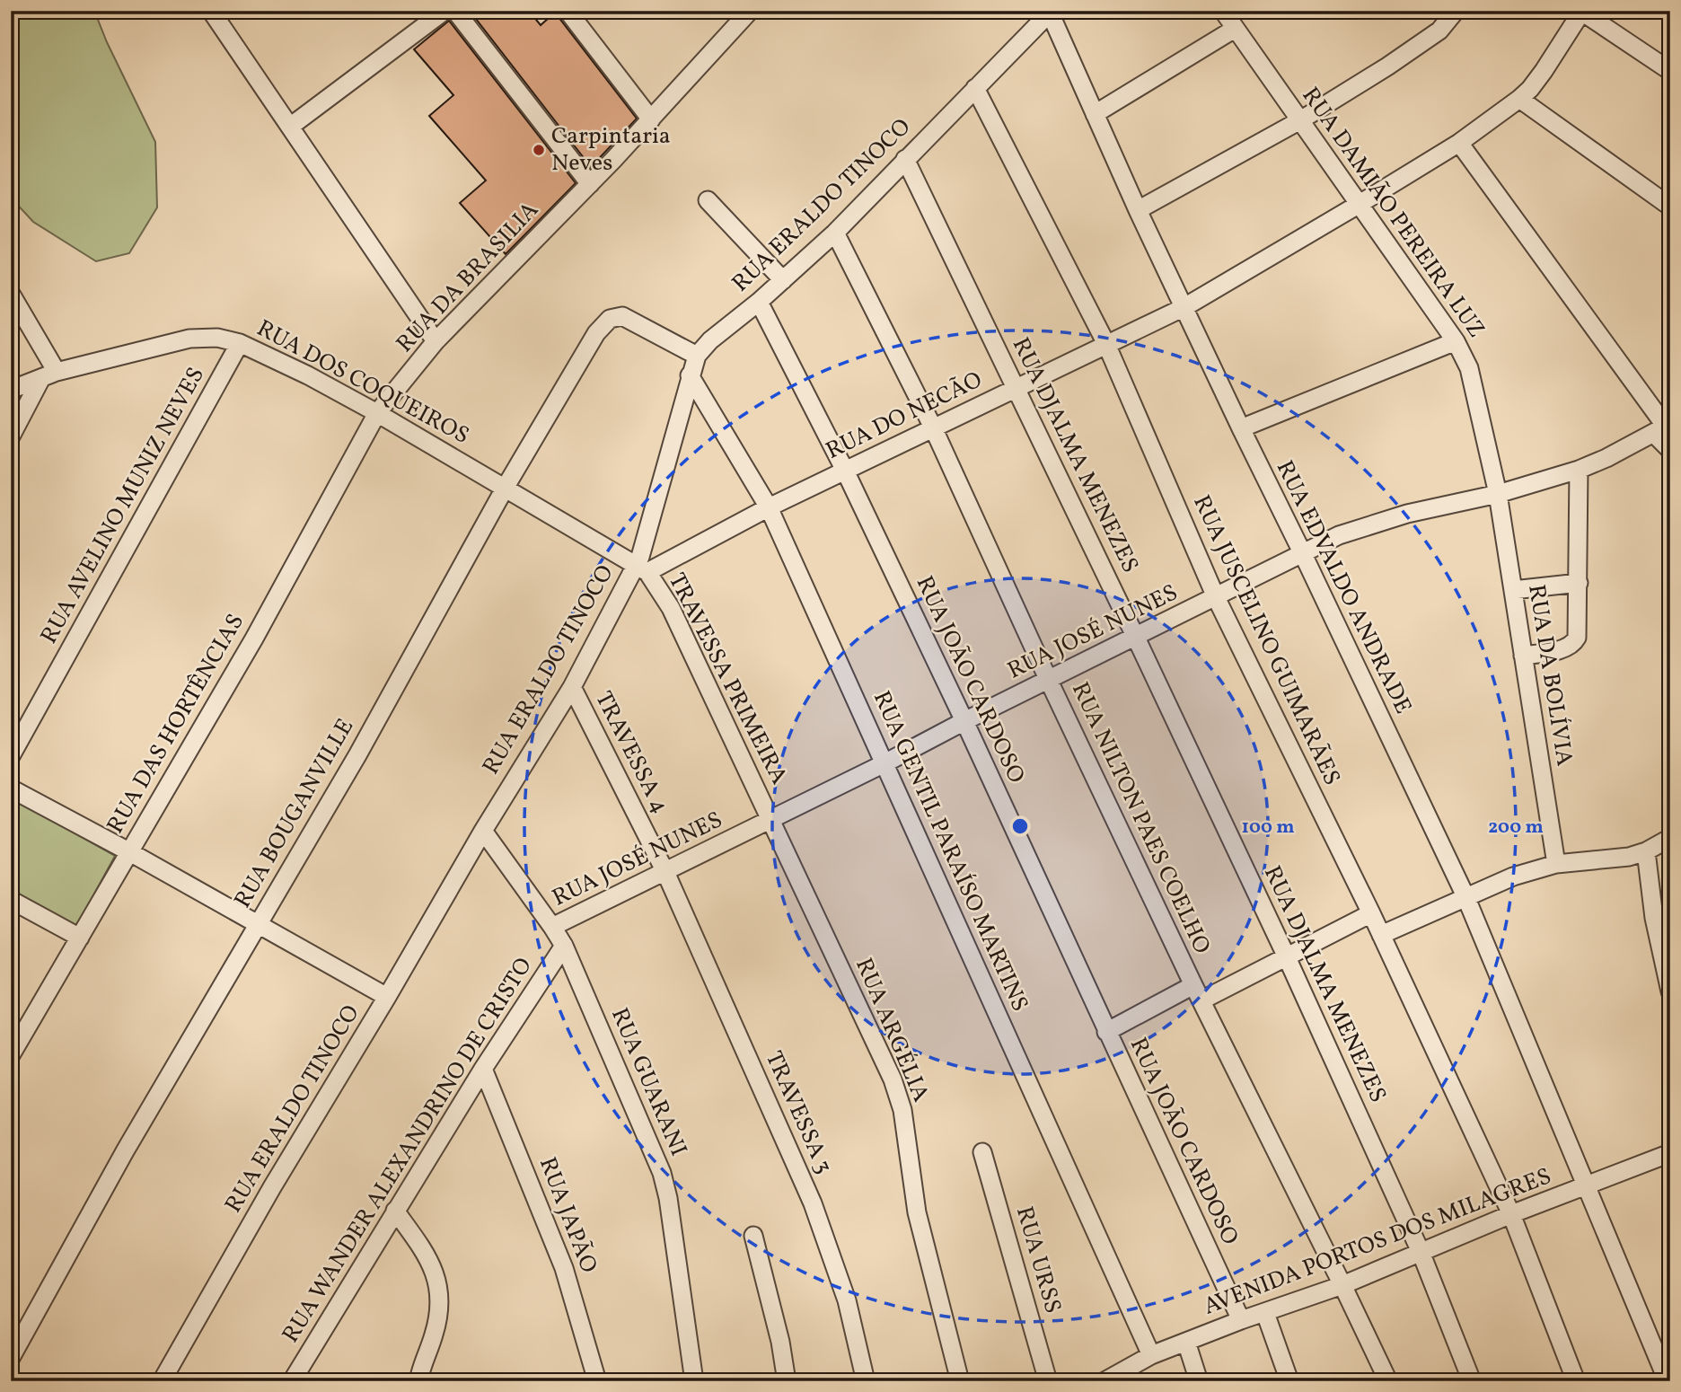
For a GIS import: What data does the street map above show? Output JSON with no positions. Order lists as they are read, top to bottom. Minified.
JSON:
{"streets":{"street":["RUA ERALDO TINOCO","RUA DAMIÃO PEREIRA LUZ","RUA DA BRASILIA","RUA DOS COQUEIROS","RUA DO NECÃO","RUA DJALMA MENEZES","RUA AVELINO MUNIZ NEVES","RUA EDVALDO ANDRADE","RUA JOSÉ NUNES","RUA JUSCELINO GUIMARÃES","RUA DA BOLÍVIA","TRAVESSA PRIMEIRA","RUA JOÃO CARDOSO","RUA DAS HORTÊNCIAS","TRAVESSA 4","RUA BOUGANVILLE","RUA NILTON PAES COELHO","RUA GENTIL PARAÍSO MARTINS","RUA ARGÉLIA","RUA GUARANI","TRAVESSA 3","RUA WANDER ALEXANDRINO DE CRISTO","RUA JAPÃO","AVENIDA PORTOS DOS MILAGRES","RUA URSS"]},"crossings":[["RUA ERALDO TINOCO","RUA DOS COQUEIROS"],["RUA ERALDO TINOCO","RUA DO NECÃO"],["RUA ERALDO TINOCO","RUA DJALMA MENEZES"],["RUA ERALDO TINOCO","RUA EDVALDO ANDRADE"],["RUA ERALDO TINOCO","RUA JUSCELINO GUIMARÃES"],["RUA ERALDO TINOCO","TRAVESSA PRIMEIRA"],["RUA ERALDO TINOCO","RUA JOÃO CARDOSO"],["RUA ERALDO TINOCO","TRAVESSA 4"],["RUA ERALDO TINOCO","RUA BOUGANVILLE"],["RUA ERALDO TINOCO","RUA NILTON PAES COELHO"],["RUA ERALDO TINOCO","RUA GENTIL PARAÍSO MARTINS"],["RUA ERALDO TINOCO","RUA GUARANI"],["RUA DAMIÃO PEREIRA LUZ","RUA DO NECÃO"],["RUA DAMIÃO PEREIRA LUZ","RUA JOSÉ NUNES"],["RUA DAMIÃO PEREIRA LUZ","RUA DA BOLÍVIA"],["RUA DA BRASILIA","RUA DOS COQUEIROS"],["RUA DA BRASILIA","RUA DAS HORTÊNCIAS"],["RUA DOS COQUEIROS","RUA DO NECÃO"],["RUA DOS COQUEIROS","RUA AVELINO MUNIZ NEVES"],["RUA DOS COQUEIROS","TRAVESSA PRIMEIRA"],["RUA DOS COQUEIROS","RUA DAS HORTÊNCIAS"],["RUA DOS COQUEIROS","RUA BOUGANVILLE"],["RUA DO NECÃO","RUA DJALMA MENEZES"],["RUA DO NECÃO","RUA EDVALDO ANDRADE"],["RUA DO NECÃO","RUA JUSCELINO GUIMARÃES"],["RUA DO NECÃO","TRAVESSA PRIMEIRA"],["RUA DO NECÃO","RUA JOÃO CARDOSO"],["RUA DO NECÃO","RUA NILTON PAES COELHO"],["RUA DO NECÃO","RUA GENTIL PARAÍSO MARTINS"],["RUA DJALMA MENEZES","RUA JOSÉ NUNES"],["RUA DJALMA MENEZES","AVENIDA PORTOS DOS MILAGRES"],["RUA EDVALDO ANDRADE","RUA JOSÉ NUNES"],["RUA EDVALDO ANDRADE","AVENIDA PORTOS DOS MILAGRES"],["RUA JOSÉ NUNES","RUA JUSCELINO GUIMARÃES"],["RUA JOSÉ NUNES","RUA DA BOLÍVIA"],["RUA JOSÉ NUNES","TRAVESSA PRIMEIRA"],["RUA JOSÉ NUNES","RUA JOÃO CARDOSO"],["RUA JOSÉ NUNES","TRAVESSA 4"],["RUA JOSÉ NUNES","RUA NILTON PAES COELHO"],["RUA JOSÉ NUNES","RUA GENTIL PARAÍSO MARTINS"],["RUA JOSÉ NUNES","RUA ARGÉLIA"],["RUA JOSÉ NUNES","RUA GUARANI"],["RUA JOSÉ NUNES","TRAVESSA 3"],["RUA JUSCELINO GUIMARÃES","AVENIDA PORTOS DOS MILAGRES"],["TRAVESSA PRIMEIRA","RUA ARGÉLIA"],["RUA JOÃO CARDOSO","AVENIDA PORTOS DOS MILAGRES"],["TRAVESSA 4","TRAVESSA 3"],["RUA NILTON PAES COELHO","AVENIDA PORTOS DOS MILAGRES"],["RUA GENTIL PARAÍSO MARTINS","AVENIDA PORTOS DOS MILAGRES"],["RUA GUARANI","RUA WANDER ALEXANDRINO DE CRISTO"],["RUA WANDER ALEXANDRINO DE CRISTO","RUA JAPÃO"]],"places":["Carpintaria Neves"],"rings":["100 m","200 m"]}
